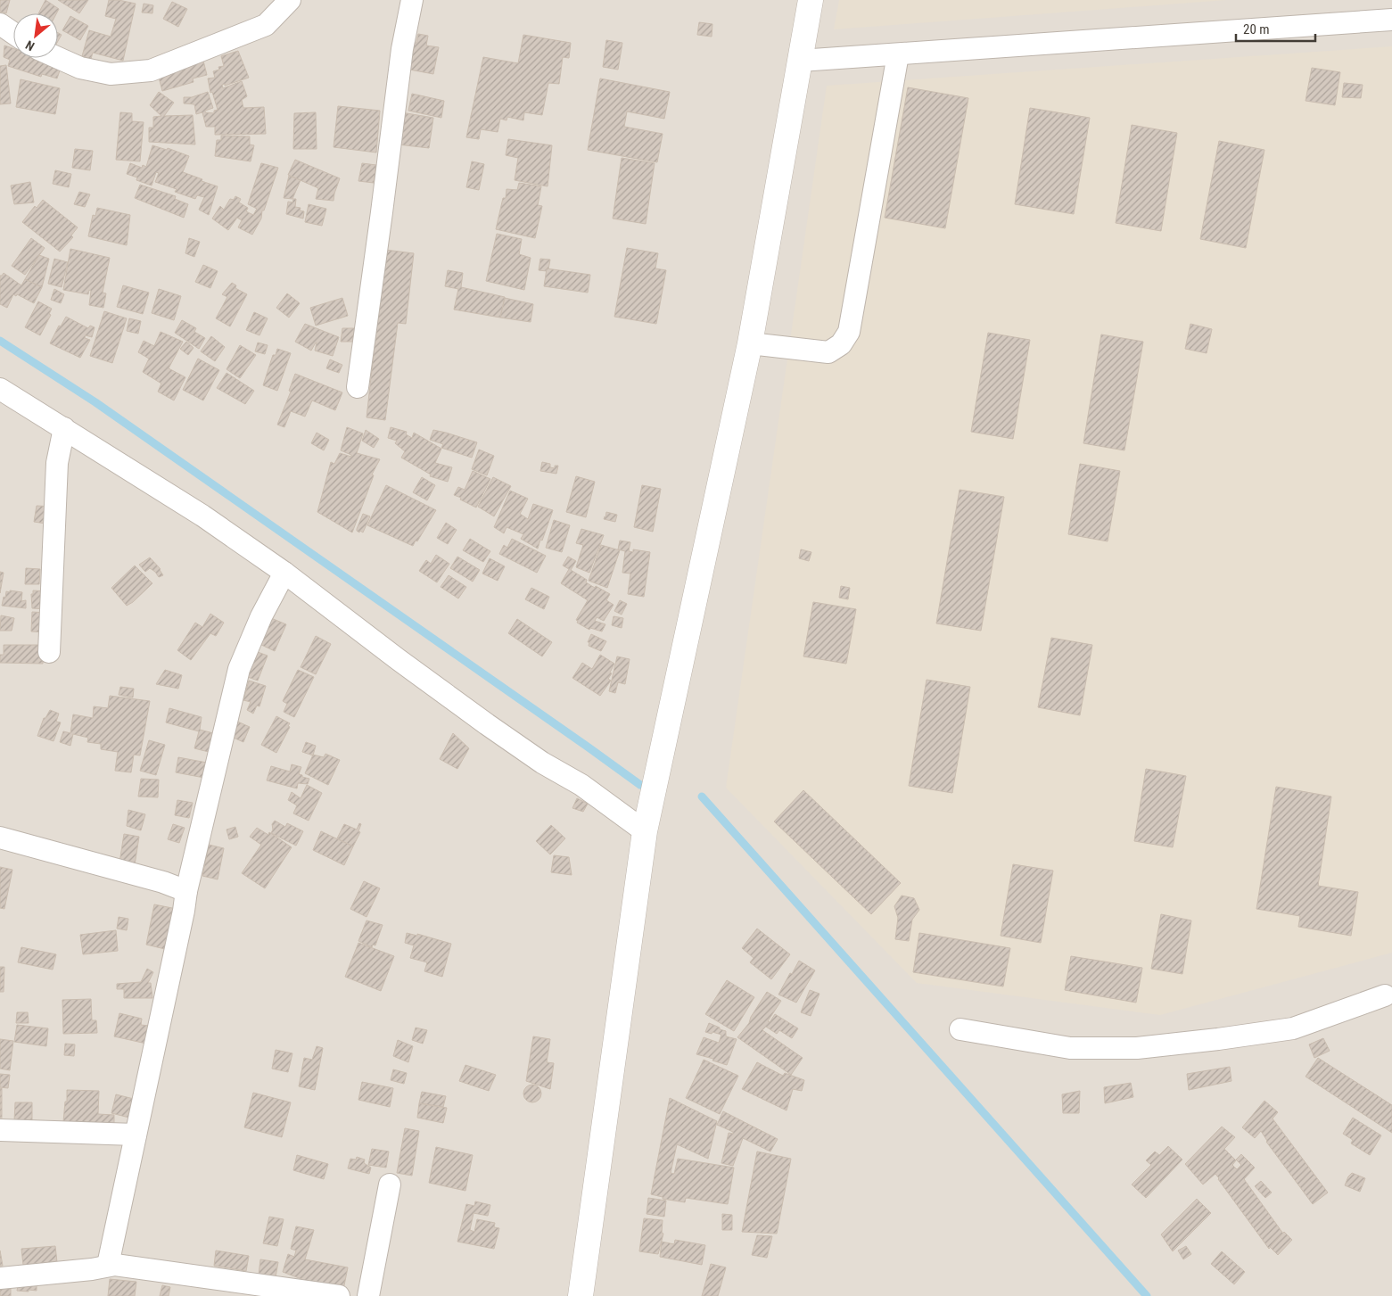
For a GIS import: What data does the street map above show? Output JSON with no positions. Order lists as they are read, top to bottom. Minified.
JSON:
{"scale_bar":"20 m","north":"bottom left"}
